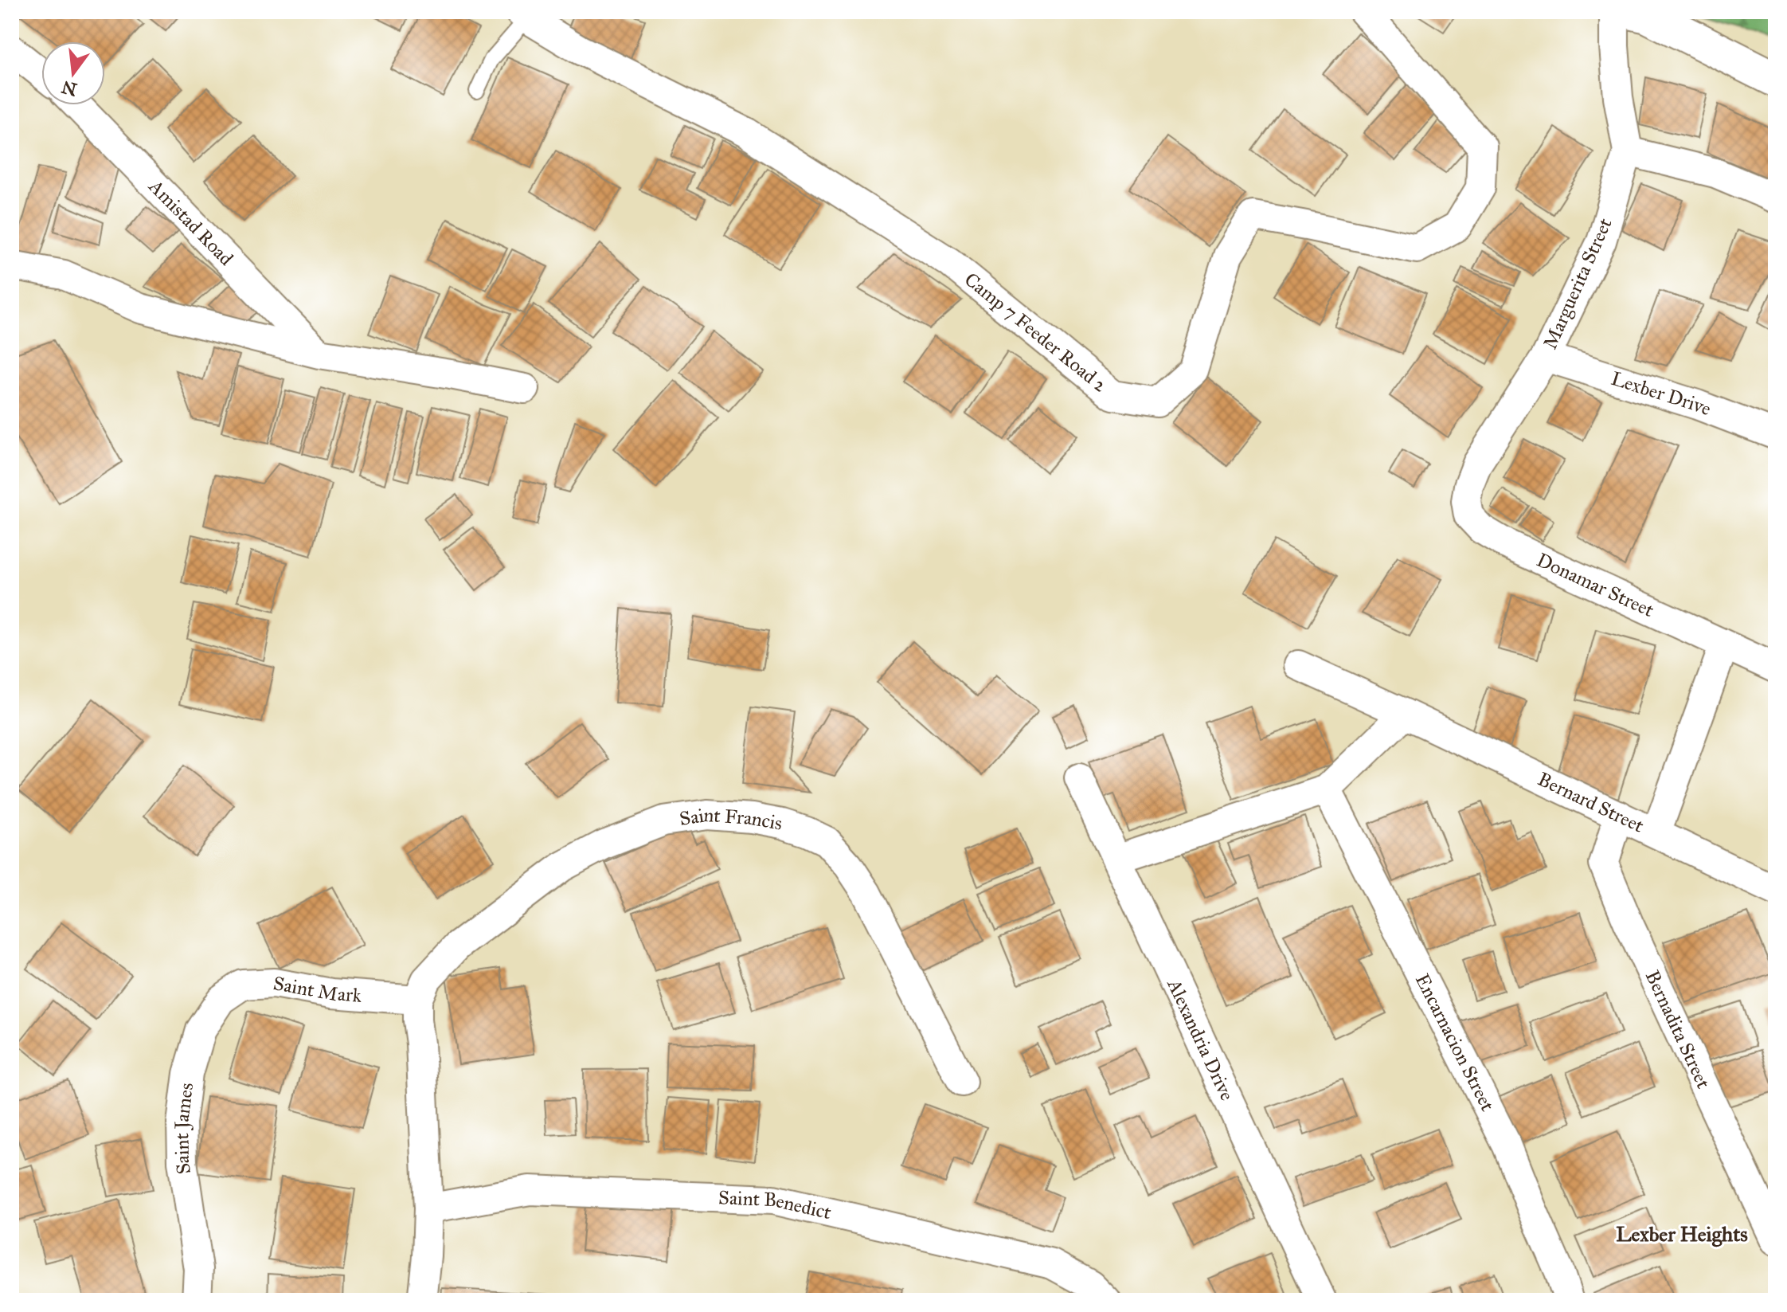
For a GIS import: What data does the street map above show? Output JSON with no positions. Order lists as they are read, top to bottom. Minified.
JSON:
{"streets":{"street":["Amistad Road","Marguerita Street","Camp 7 Feeder Road 2","Lexber Drive","Donamar Street","Bernard Street","Saint Francis","Saint Mark","Bernadita Street","Alexandria Drive","Encarnacion Street","Saint James","Saint Benedict"]},"crossings":[["Marguerita Street","Lexber Drive"],["Marguerita Street","Donamar Street"],["Bernard Street","Bernadita Street"],["Saint Francis","Saint Mark"],["Saint Mark","Saint James"]],"districts":["Lexber Heights"],"north":"bottom"}
